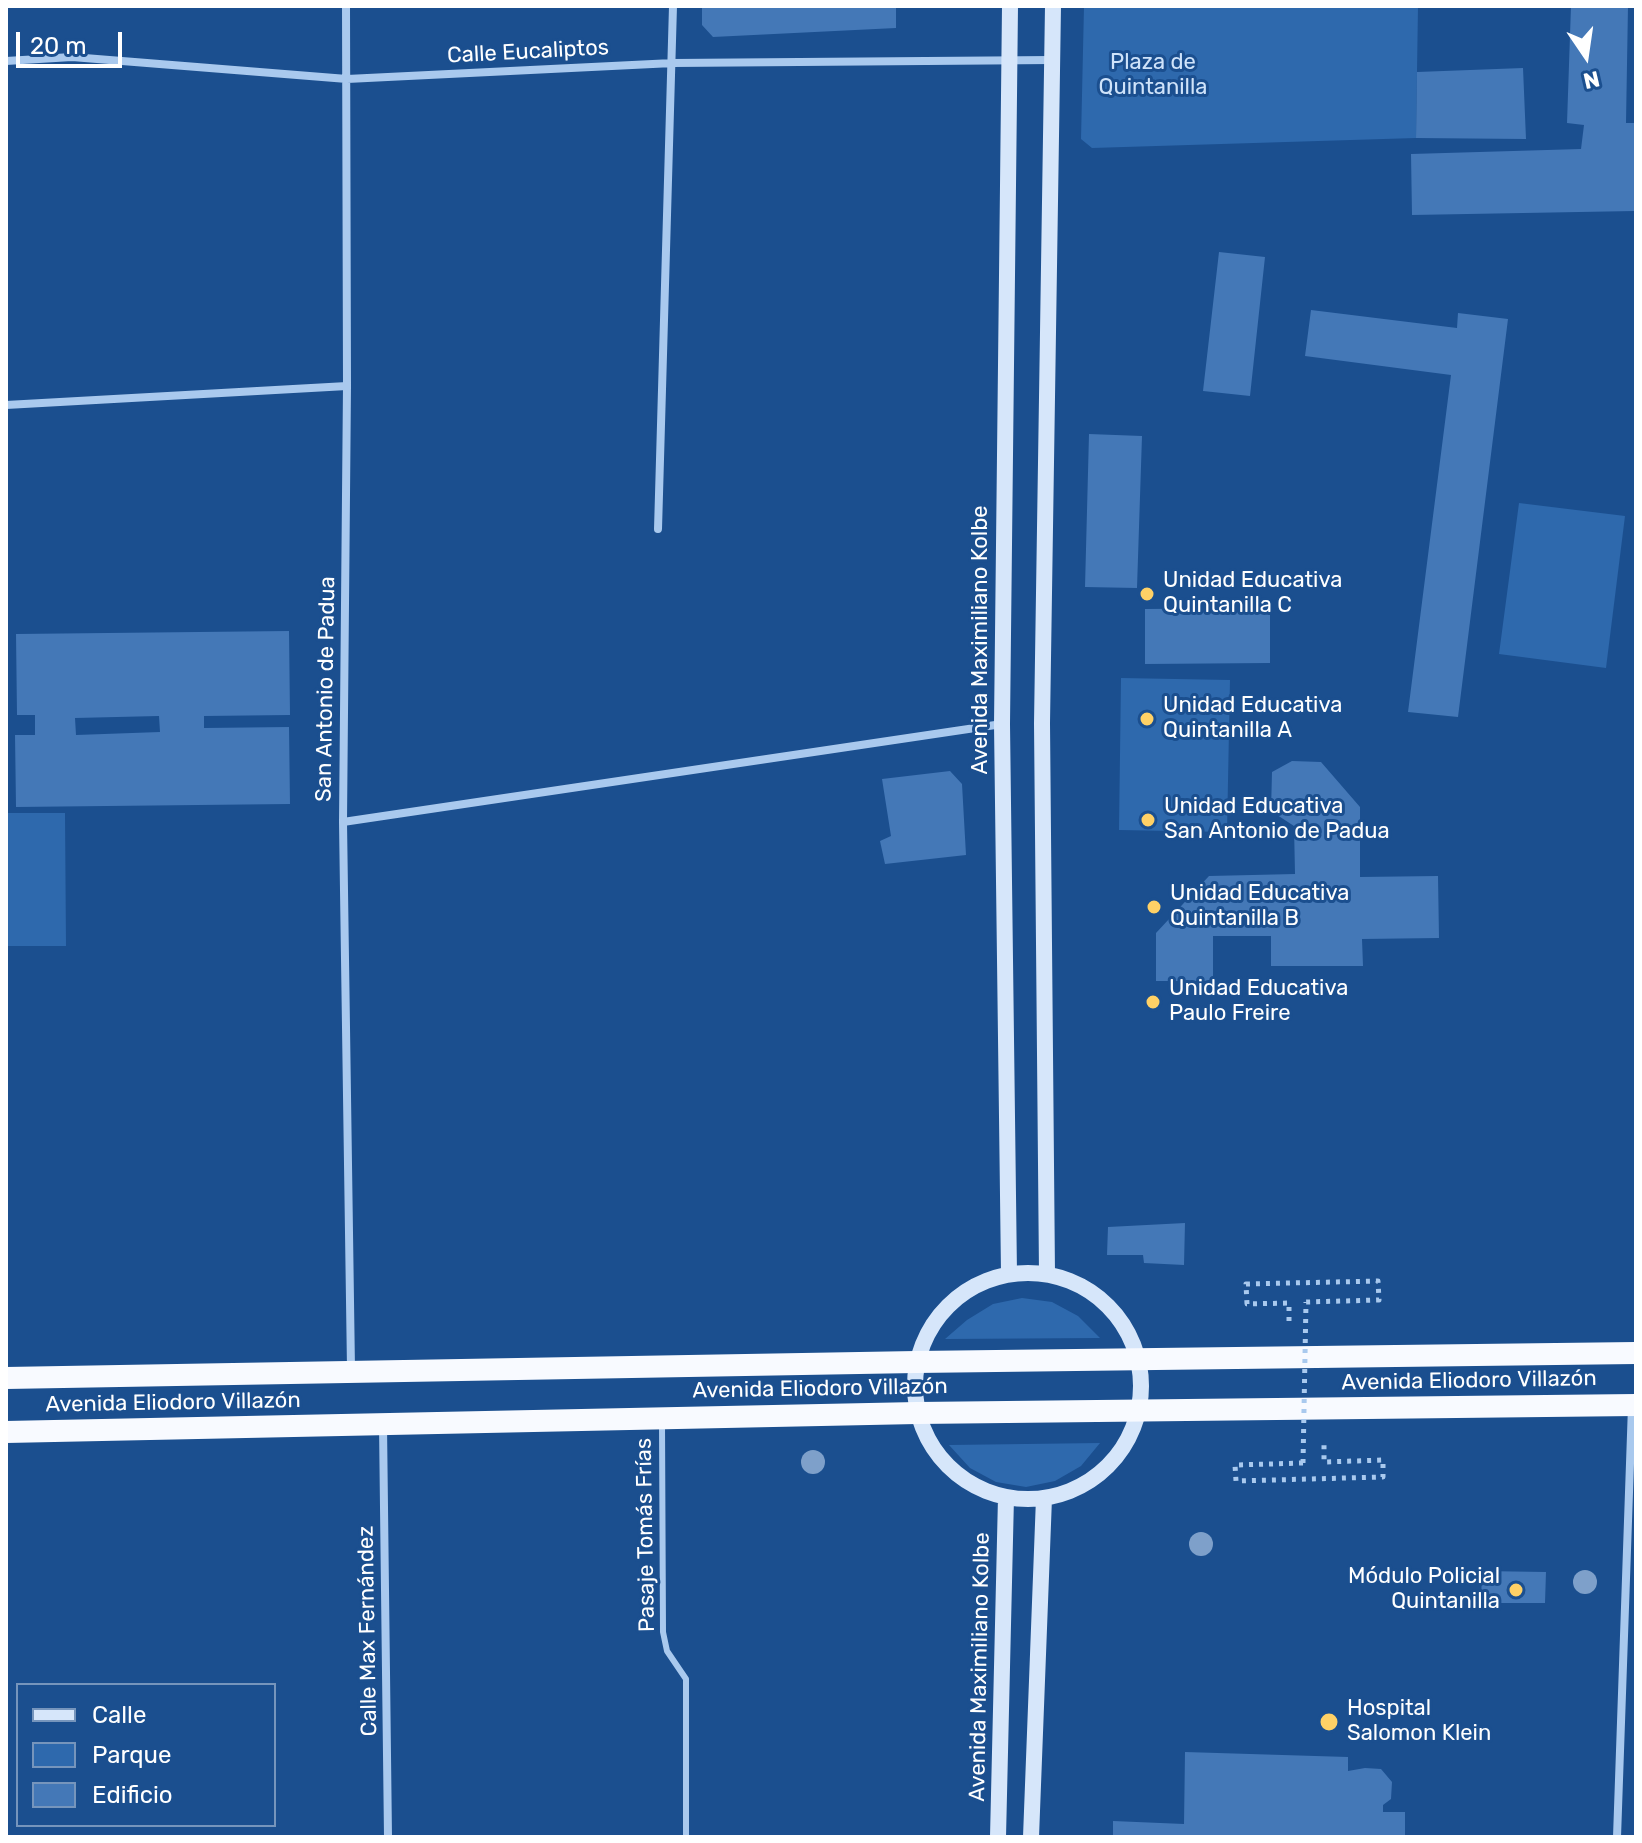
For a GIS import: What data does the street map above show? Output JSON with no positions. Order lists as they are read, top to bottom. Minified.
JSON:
{"streets":{"highway":["Avenida Eliodoro Villazón"],"main road":["Avenida Maximiliano Kolbe"],"street":["Calle Eucaliptos","San Antonio de Padua","Calle Max Fernández"],"lane":["Pasaje Tomás Frías"]},"crossings":[["Calle Eucaliptos","Avenida Maximiliano Kolbe"],["Calle Eucaliptos","San Antonio de Padua"],["San Antonio de Padua","Avenida Eliodoro Villazón"],["Avenida Eliodoro Villazón","Pasaje Tomás Frías"],["Avenida Eliodoro Villazón","Calle Max Fernández"]],"parks":["Plaza de Quintanilla"],"places":["Unidad Educativa Quintanilla C","Unidad Educativa Quintanilla A","Unidad Educativa San Antonio de Padua","Unidad Educativa Quintanilla B","Unidad Educativa Paulo Freire","Módulo Policial Quintanilla","Hospital Salomon Klein"],"legend":["Calle","Parque","Edificio"],"scale_bar":"20 m","north":"bottom"}
